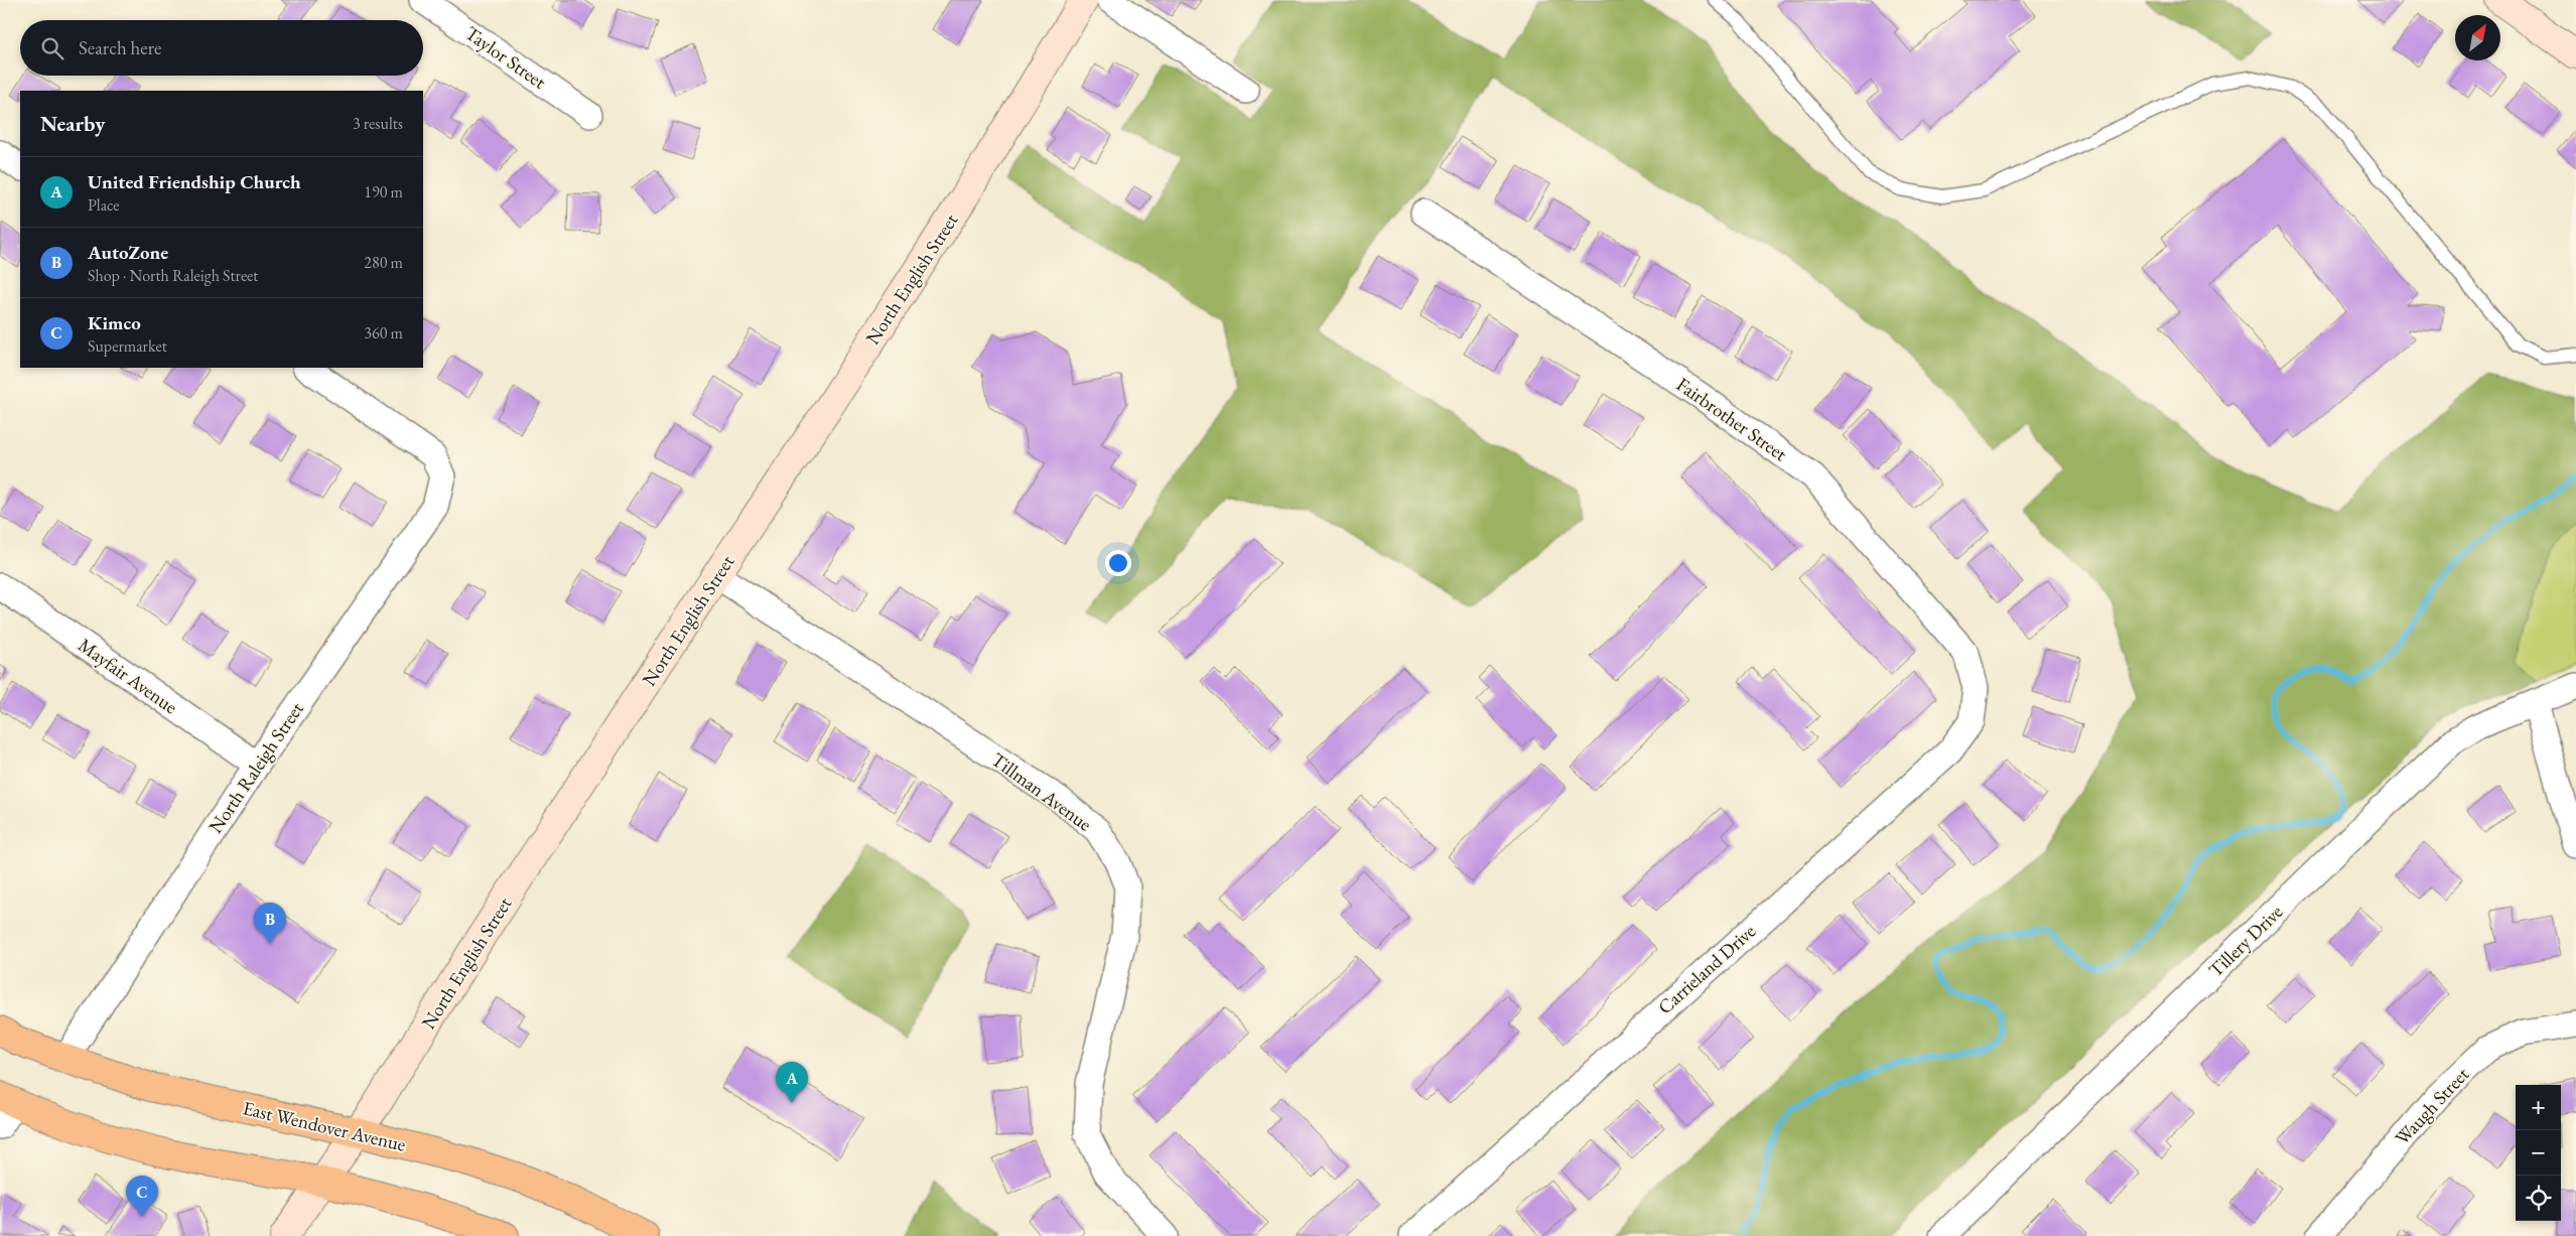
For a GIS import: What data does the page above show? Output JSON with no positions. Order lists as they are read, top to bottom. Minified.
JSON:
{"streets":{"highway":["East Wendover Avenue"],"street":["Taylor Street","North English Street","Fairbrother Street","Mayfair Avenue","North Raleigh Street","Tillman Avenue","Tillery Drive","Carrieland Drive","Waugh Street"]},"crossings":[["North English Street","Tillman Avenue"],["North English Street","East Wendover Avenue"],["Fairbrother Street","Carrieland Drive"],["Mayfair Avenue","North Raleigh Street"],["North Raleigh Street","East Wendover Avenue"]],"north":"top right","page":{"search":"Search here","heading":["Nearby","3 results"],"list":[{"mark":"A","name":"United Friendship Church","note":"Place","value":"190 m"},{"mark":"B","name":"AutoZone","note":"Shop · North Raleigh Street","value":"280 m"},{"mark":"C","name":"Kimco","note":"Supermarket","value":"360 m"}],"pins":["B","A","C"],"map_buttons":["+","−"]}}
